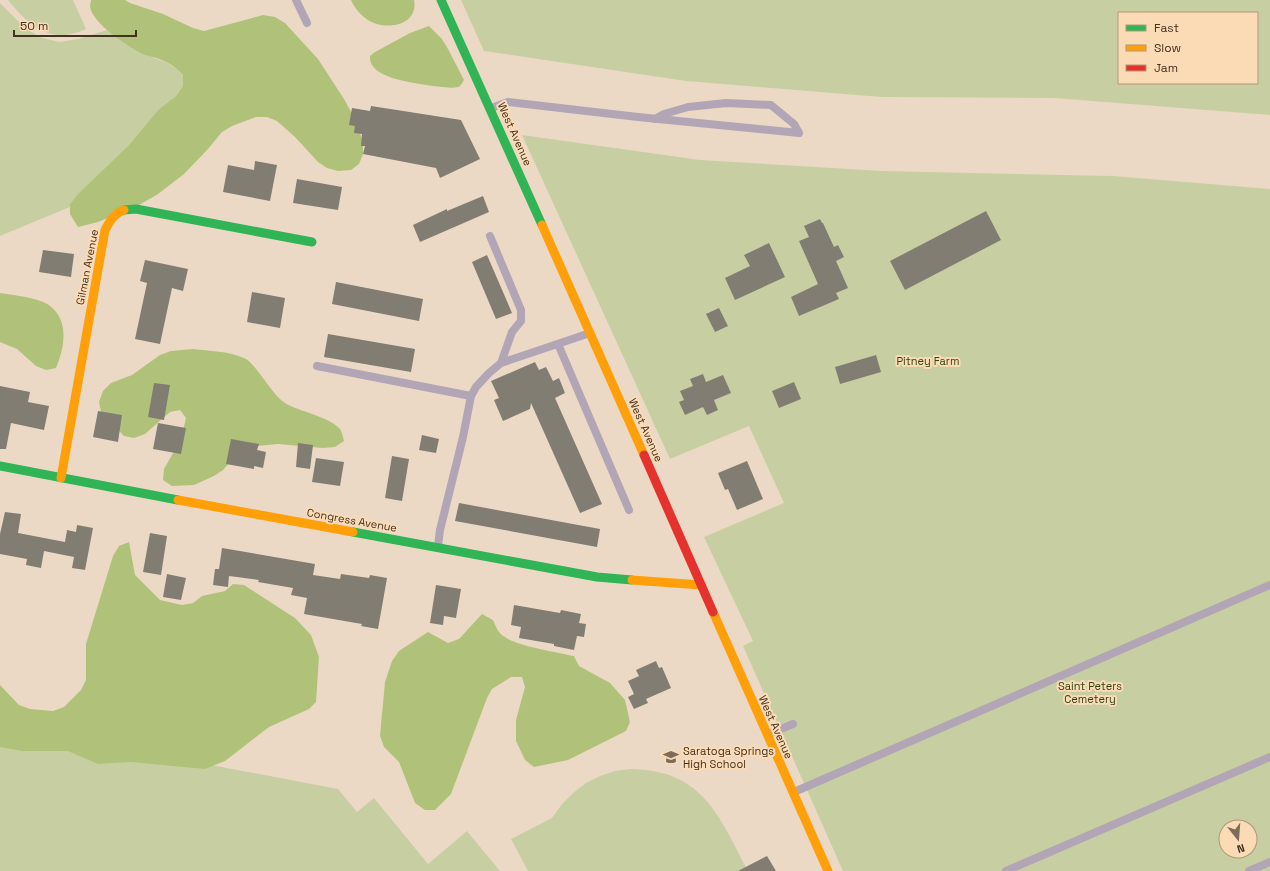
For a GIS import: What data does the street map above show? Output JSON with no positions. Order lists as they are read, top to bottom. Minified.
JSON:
{"streets":{"street":["West Avenue","Gilman Avenue","Congress Avenue"]},"crossings":[["West Avenue","Congress Avenue"],["Gilman Avenue","Congress Avenue"]],"parks":["Pitney Farm","Saint Peters Cemetery"],"places":{"school or university":["Saratoga Springs High School"]},"legend":["Fast","Slow","Jam"],"scale_bar":"50 m","north":"bottom"}
